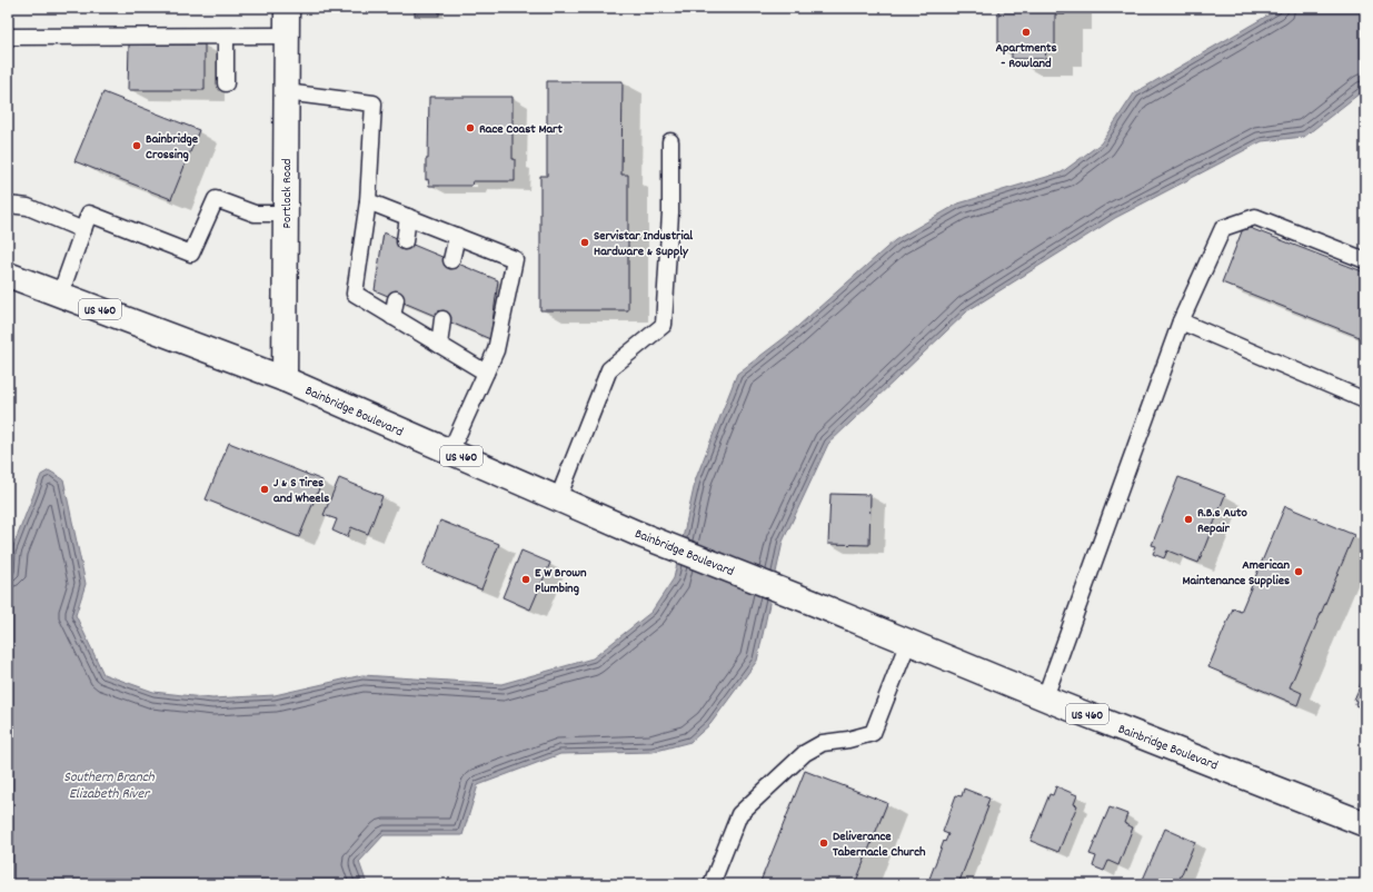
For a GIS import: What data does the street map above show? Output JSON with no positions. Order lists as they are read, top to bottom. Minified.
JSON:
{"streets":{"main road":["Portlock Road","US 460","Bainbridge Boulevard"]},"crossings":[["Portlock Road","Bainbridge Boulevard"]],"water":["Southern Branch Elizabeth River"],"places":["Apartments - Rowland","Race Coast Mart","Bainbridge Crossing","Servistar Industrial Hardware & Supply","J & S Tires and Wheels","R.B.s Auto Repair","American Maintenance Supplies","E W Brown Plumbing","Deliverance Tabernacle Church"]}
